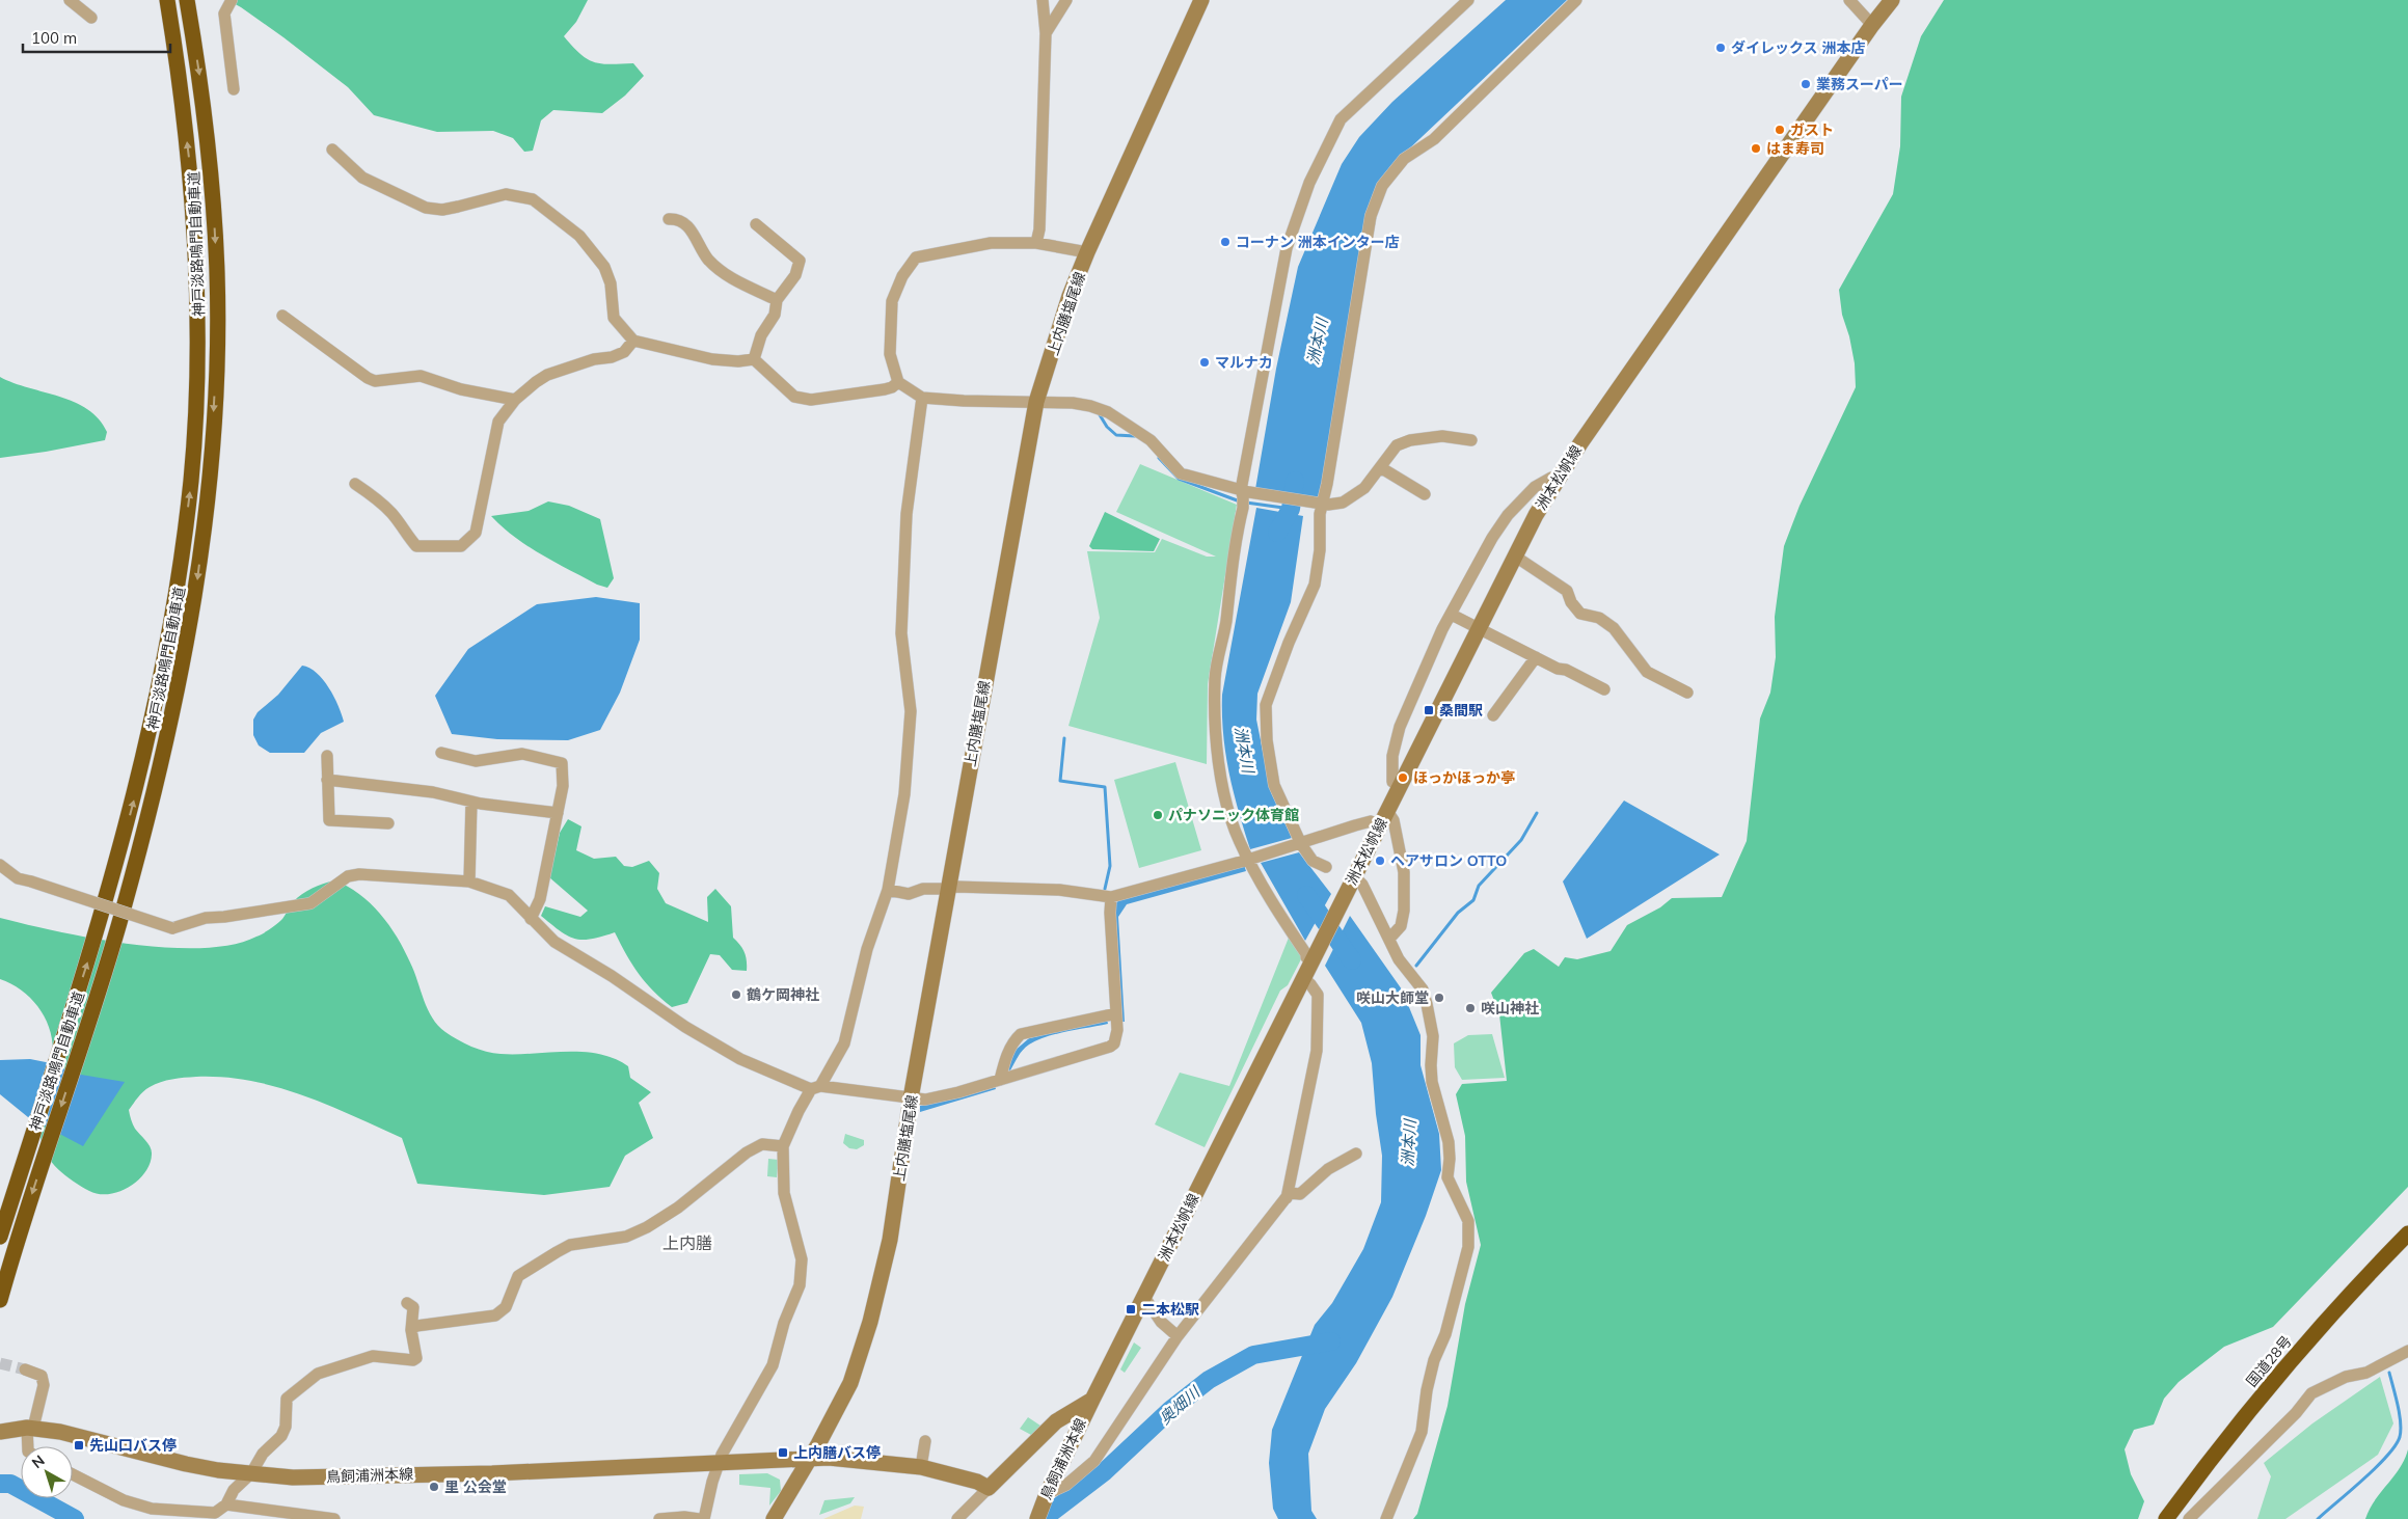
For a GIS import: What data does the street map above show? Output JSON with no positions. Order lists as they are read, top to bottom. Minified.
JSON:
{"streets":{"highway":["神戸淡路鳴門自動車道","国道28号"],"main road":["上内膳塩尾線","洲本松帆線","鳥飼浦洲本線"]},"crossings":[["上内膳塩尾線","鳥飼浦洲本線"],["洲本松帆線","鳥飼浦洲本線"]],"districts":["上内膳"],"water":["洲本川","奥畑川"],"places":{"other":["ダイレックス 洲本店","業務スーパー","ガスト","はま寿司","コーナン 洲本インター店","マルナカ","ほっかほっか亭","パナソニック体育館","ヘアサロン OTTO","鶴ケ岡神社","咲山大師堂","咲山神社","里 公会堂"],"transit":["桑間駅","二本松駅","先山口バス停","上内膳バス停"]},"scale_bar":"100 m","north":"top left"}
